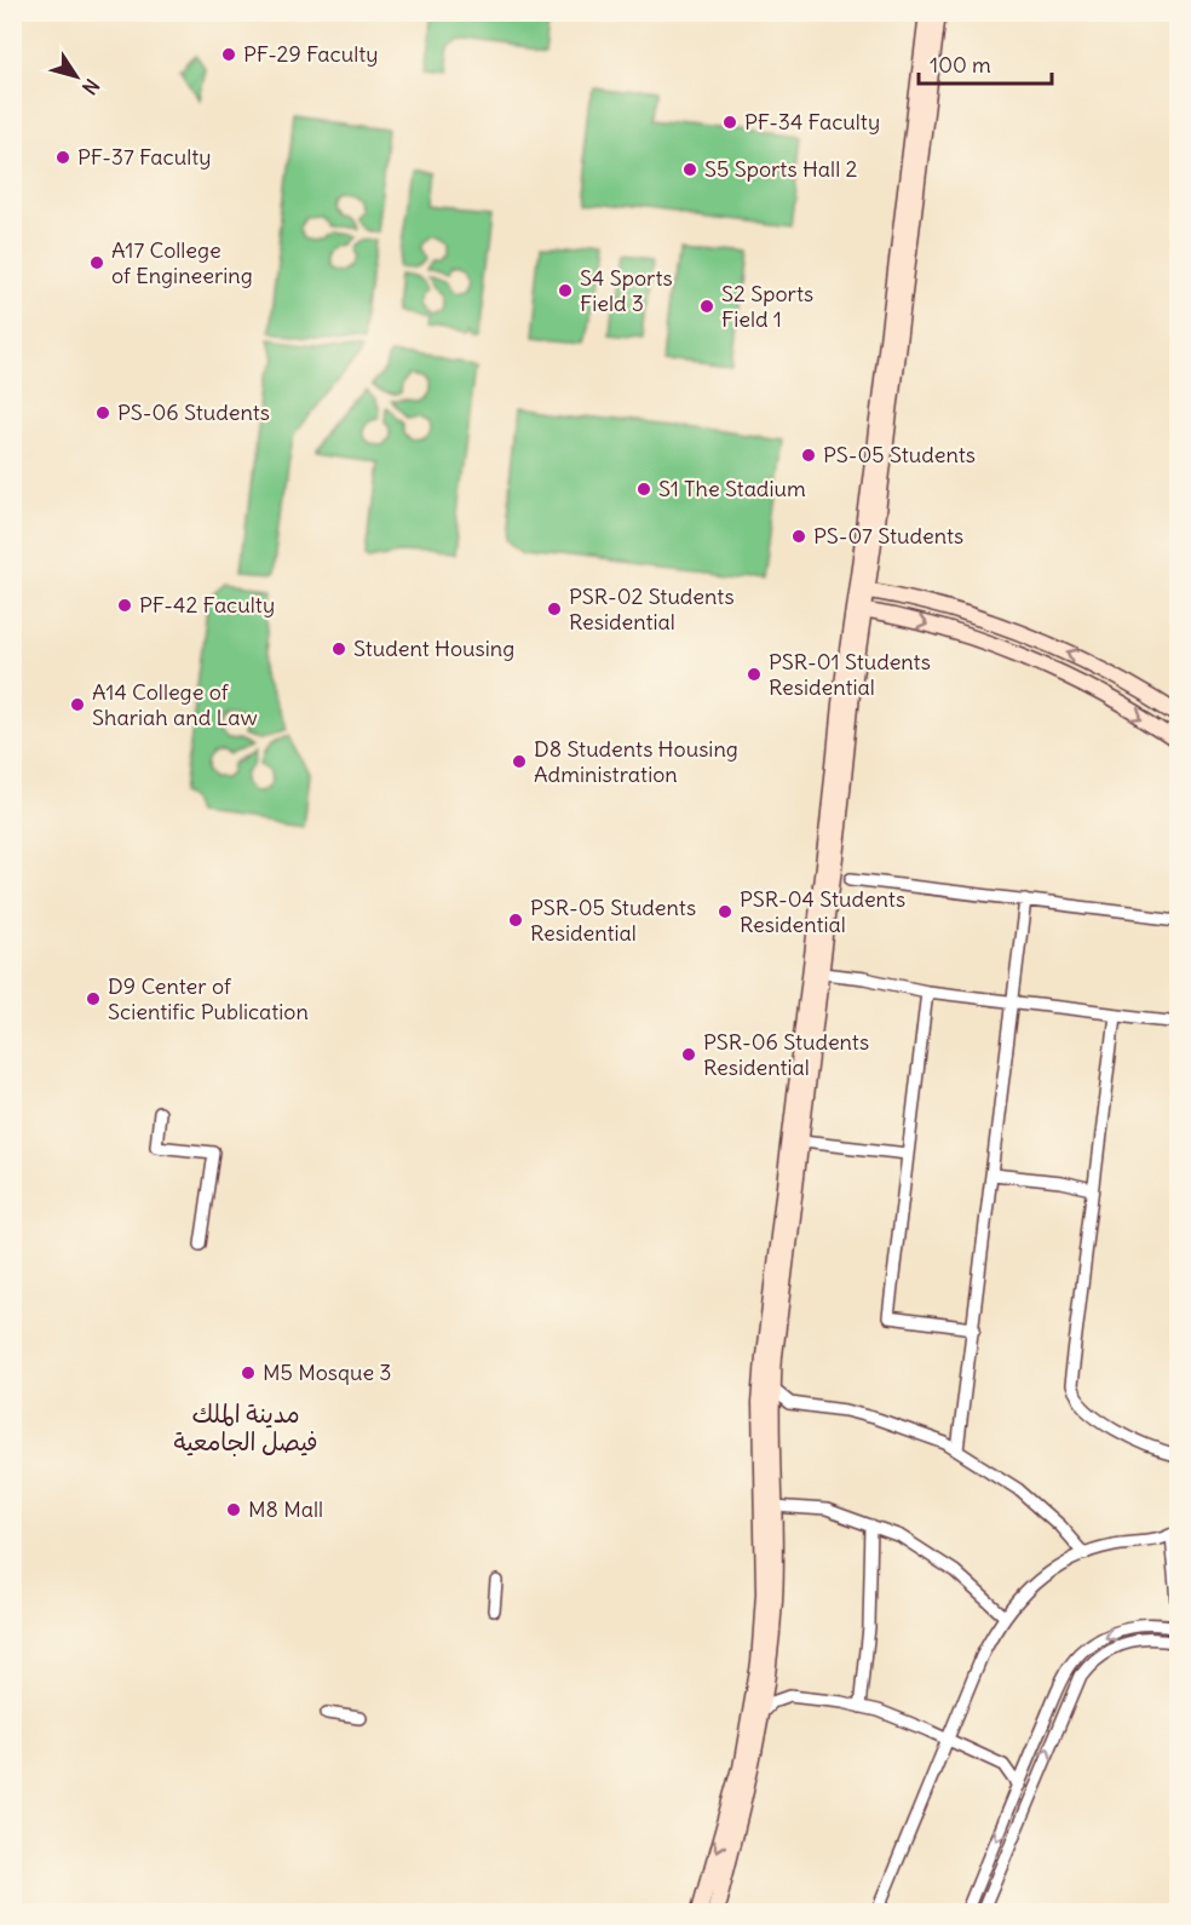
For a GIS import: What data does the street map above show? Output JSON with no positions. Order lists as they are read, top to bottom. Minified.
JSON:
{"districts":["مدينة الملك فيصل الجامعية"],"places":["PF-29 Faculty","PF-34 Faculty","PF-37 Faculty","S5 Sports Hall 2","A17 College of Engineering","S4 Sports Field 3","S2 Sports Field 1","PS-06 Students","PS-05 Students","S1 The Stadium","PS-07 Students","PF-42 Faculty","PSR-02 Students Residential","Student Housing","PSR-01 Students Residential","A14 College of Shariah and Law","D8 Students Housing Administration","PSR-04 Students Residential","PSR-05 Students Residential","D9 Center of Scientific Publication","PSR-06 Students Residential","M5 Mosque 3","M8 Mall"],"scale_bar":"100 m","north":"bottom right"}
